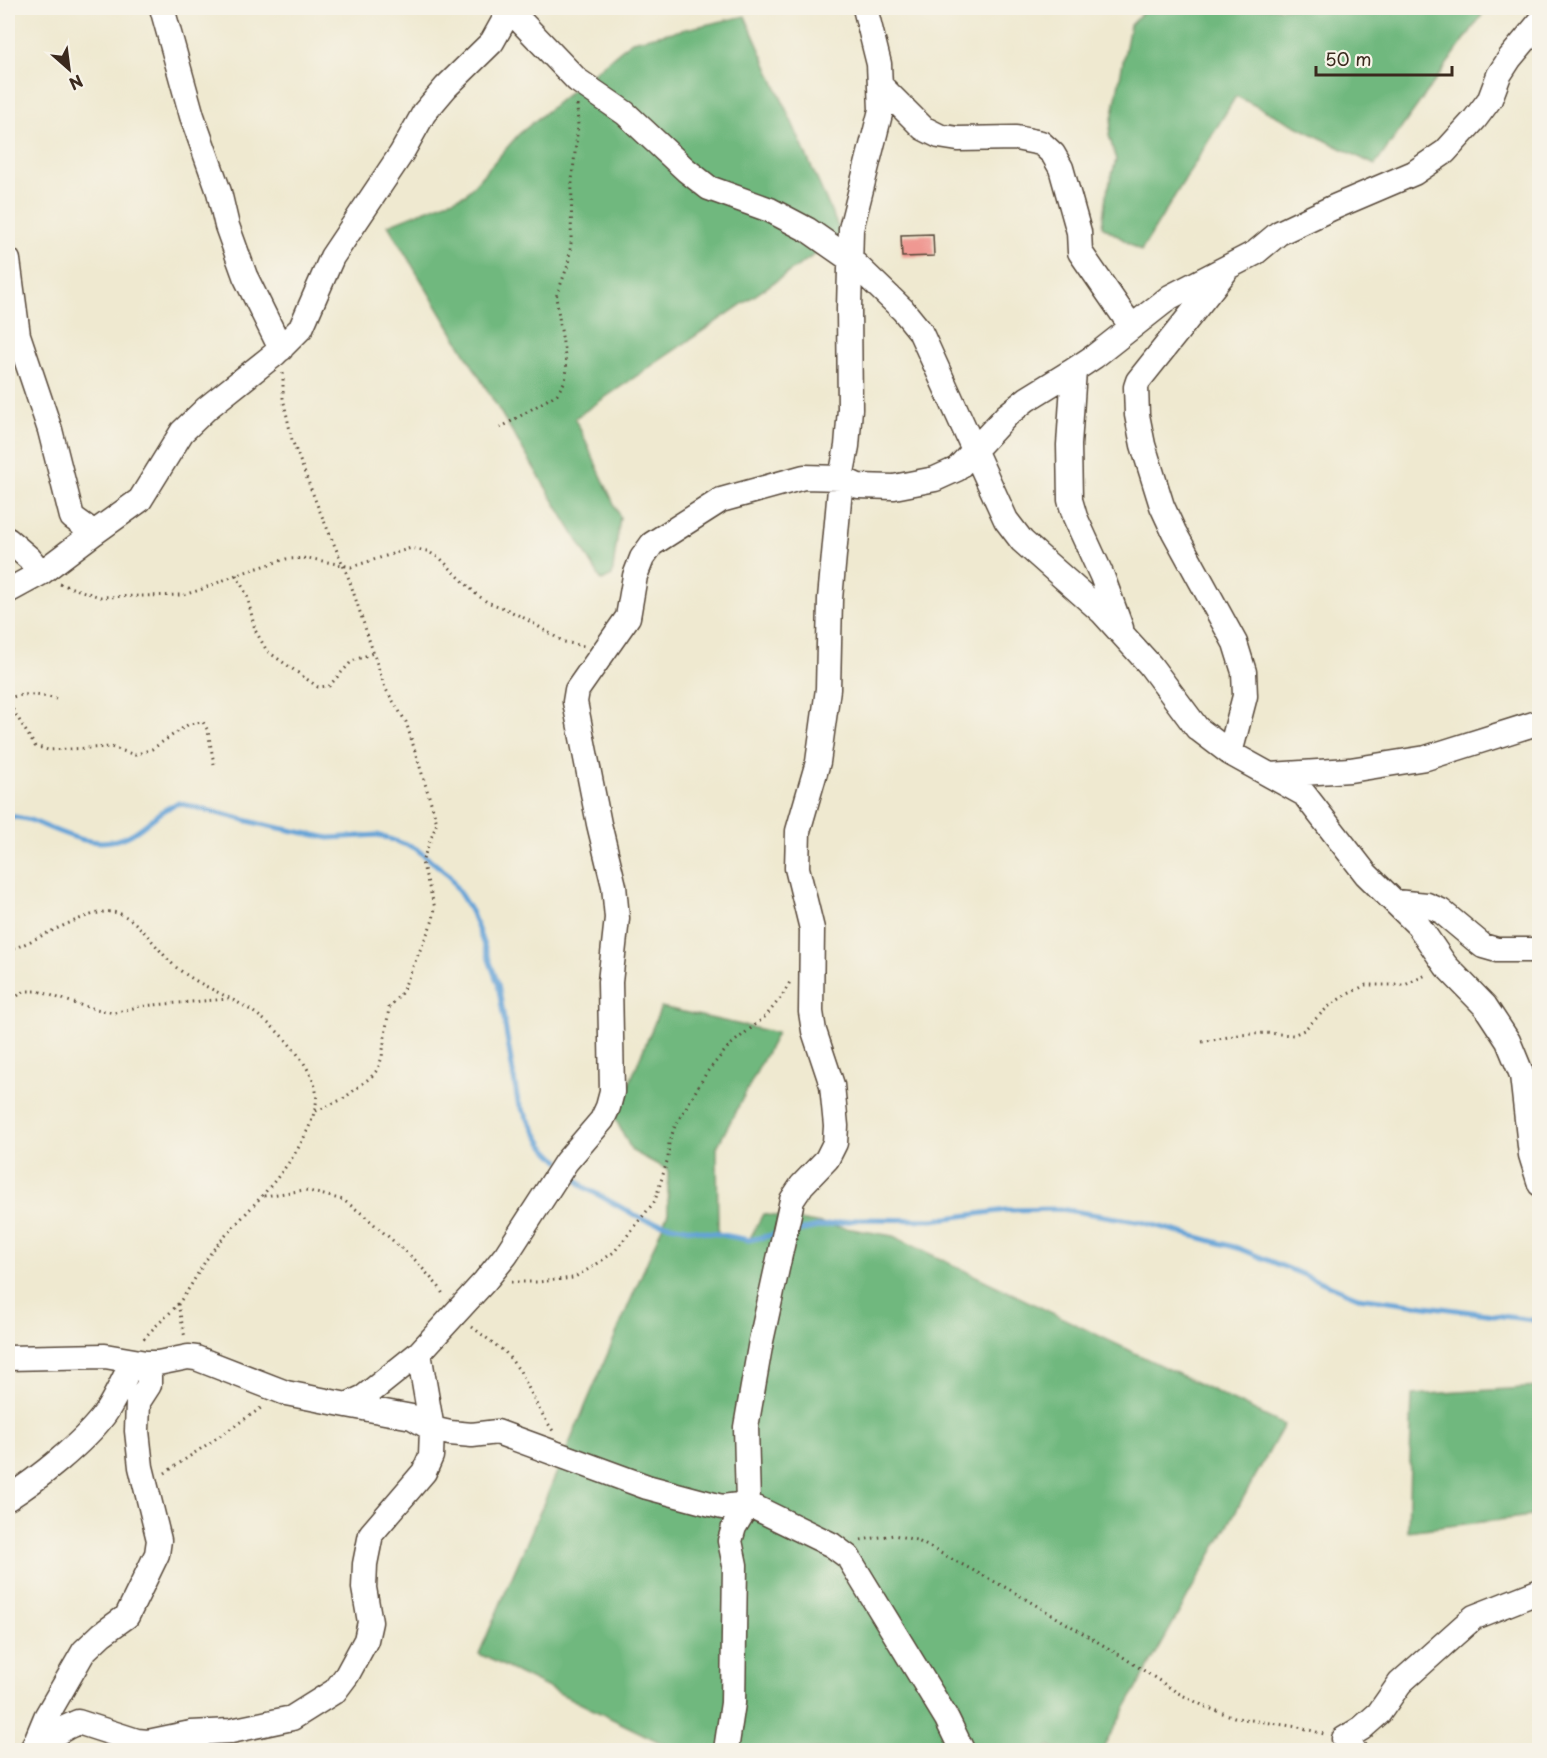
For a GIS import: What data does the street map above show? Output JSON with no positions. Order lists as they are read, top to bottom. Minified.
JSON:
{"scale_bar":"50 m","north":"bottom right"}
